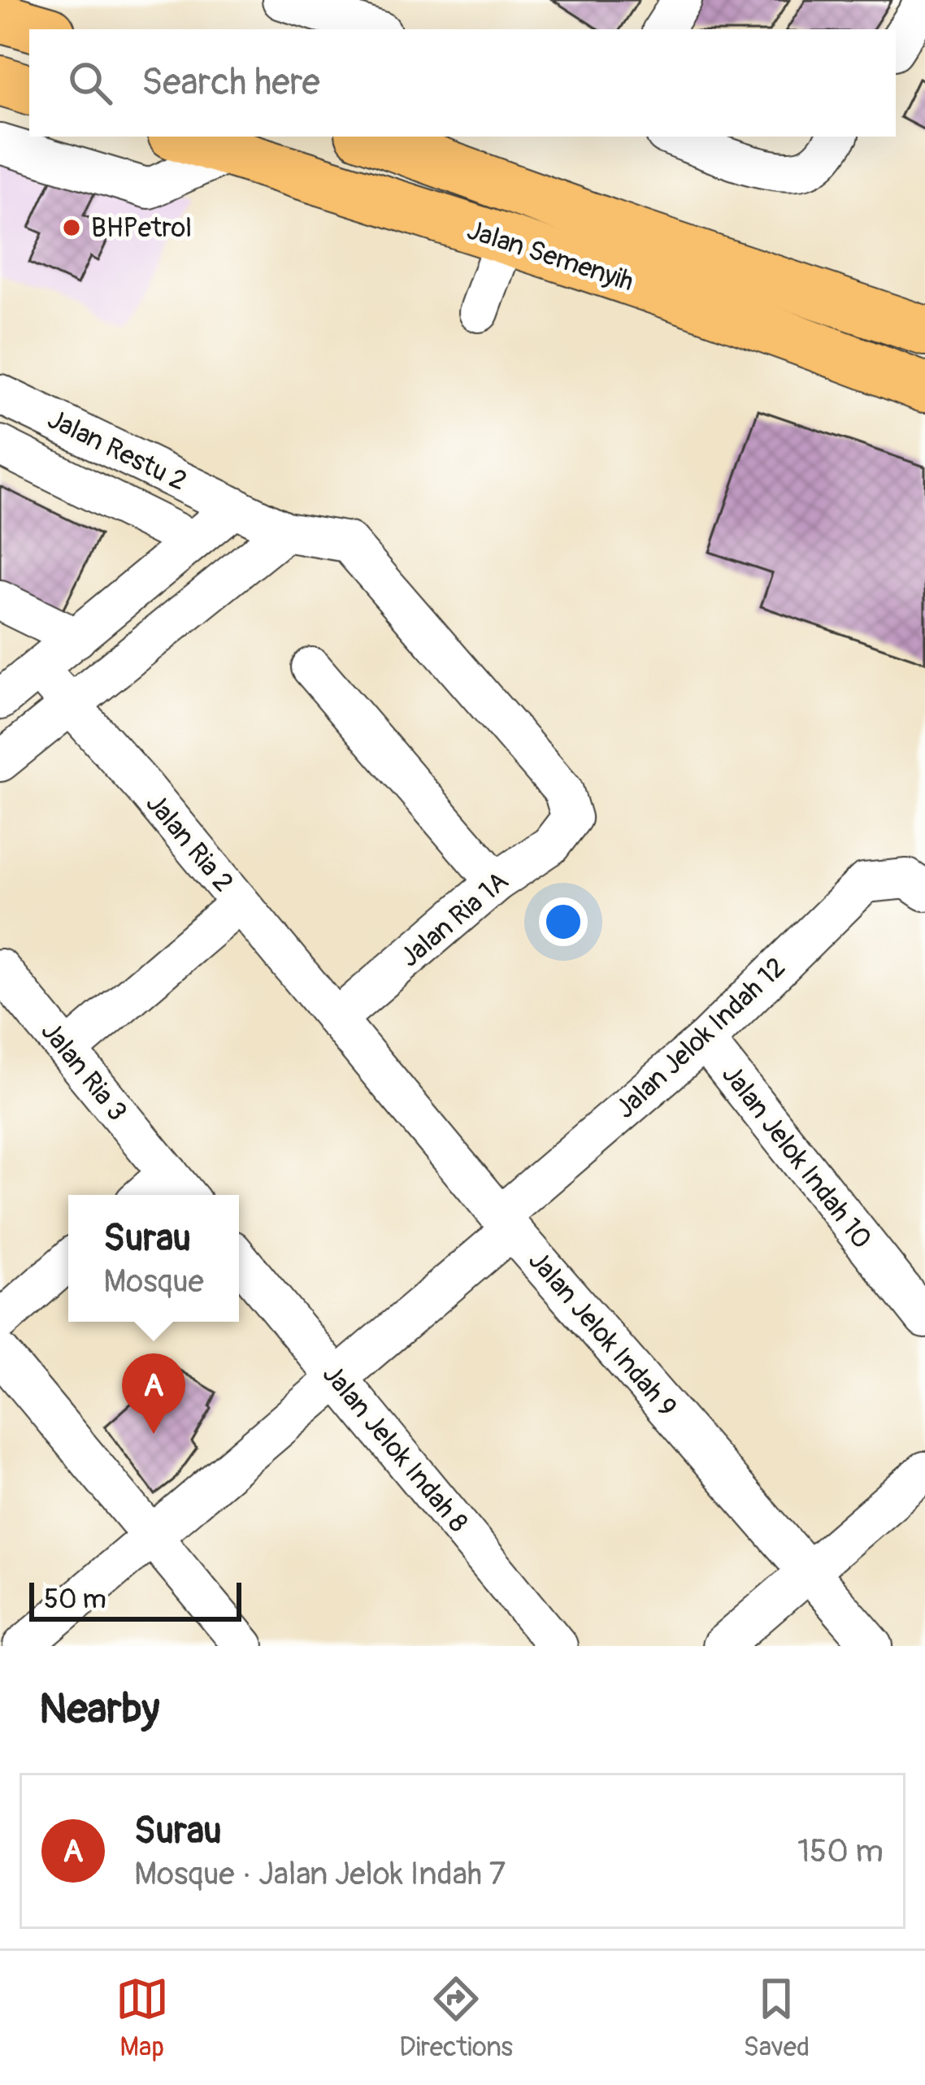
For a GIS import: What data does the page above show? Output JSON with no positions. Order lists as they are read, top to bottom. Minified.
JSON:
{"streets":{"main road":["Jalan Semenyih"],"street":["Jalan Restu 2","Jalan Ria 2","Jalan Ria 1A","Jalan Jelok Indah 12","Jalan Ria 3","Jalan Jelok Indah 10","Jalan Jelok Indah 9","Jalan Jelok Indah 8"]},"crossings":[["Jalan Restu 2","Jalan Ria 1A"],["Jalan Ria 2","Jalan Ria 1A"],["Jalan Ria 2","Jalan Jelok Indah 9"],["Jalan Ria 1A","Jalan Jelok Indah 9"],["Jalan Jelok Indah 12","Jalan Jelok Indah 10"],["Jalan Jelok Indah 12","Jalan Jelok Indah 9"],["Jalan Jelok Indah 12","Jalan Jelok Indah 8"]],"places":["BHPetrol"],"scale_bar":"50 m","page":{"search":"Search here","popup":["Surau","Mosque"],"pins":"A","scale":"50 m","heading":"Nearby","list":[{"mark":"A","name":"Surau","note":"Mosque · Jalan Jelok Indah 7","value":"150 m"}],"nav":["Map","Directions","Saved"]}}
